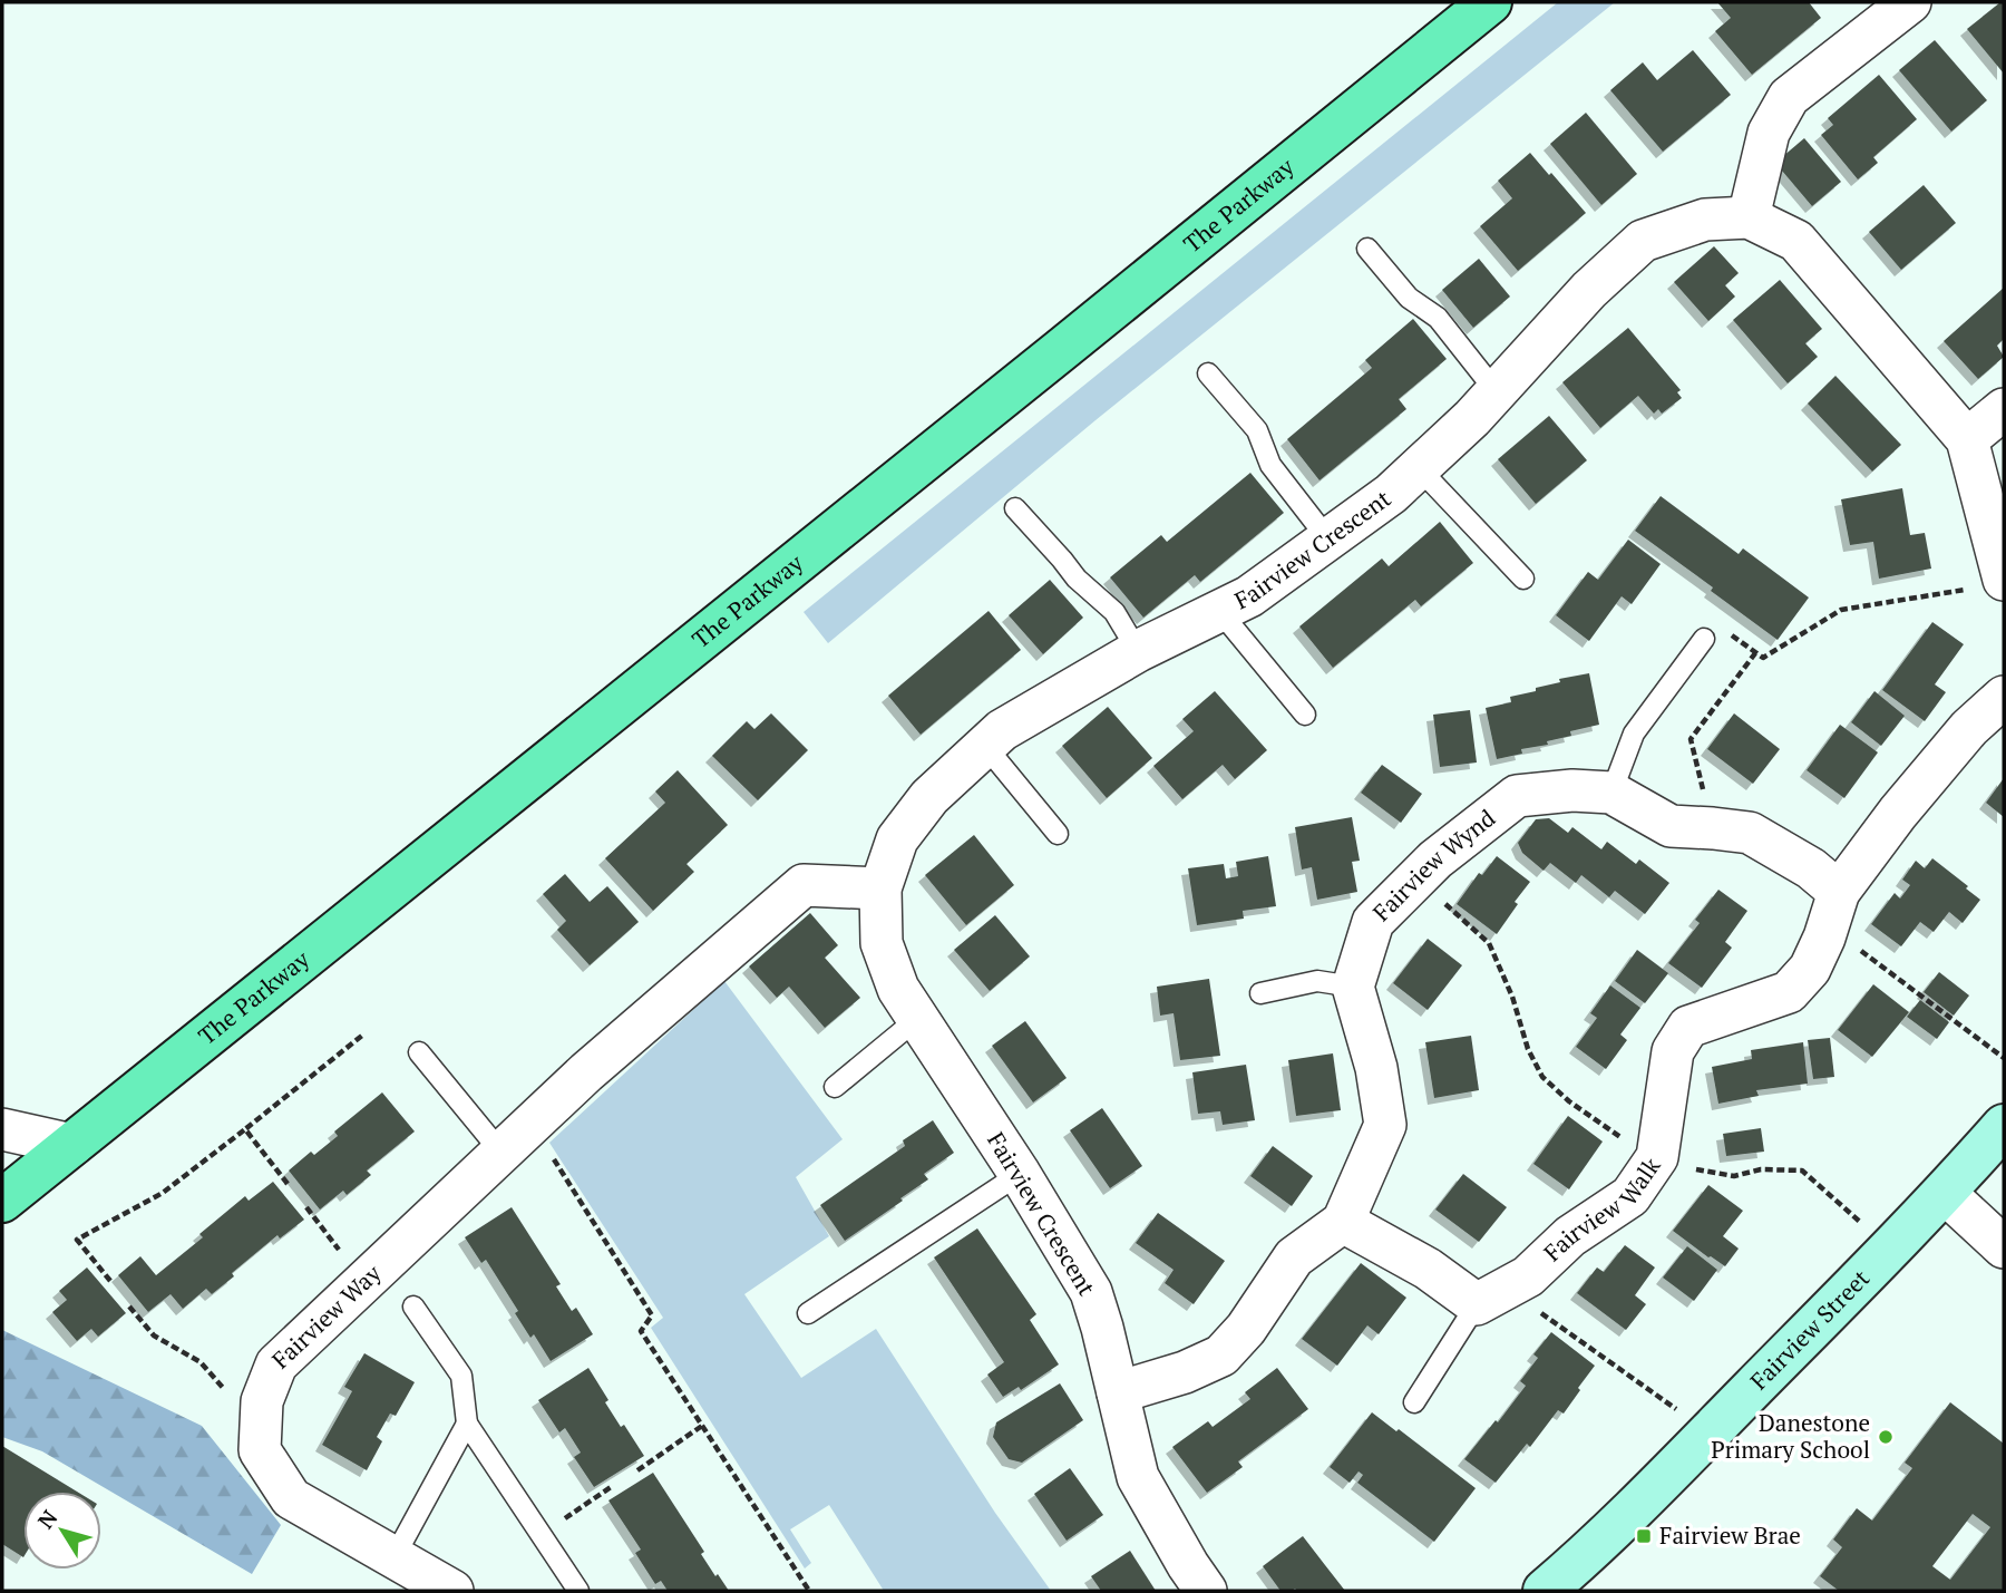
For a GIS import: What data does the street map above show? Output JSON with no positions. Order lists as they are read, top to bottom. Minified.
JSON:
{"streets":{"main road":["The Parkway"],"street":["Fairview Crescent","Fairview Wynd","Fairview Walk","Fairview Way","Fairview Street"]},"crossings":[["Fairview Crescent","Fairview Way"],["Fairview Wynd","Fairview Walk"]],"places":{"other":["Danestone Primary School"],"transit":["Fairview Brae"]},"north":"top left"}
